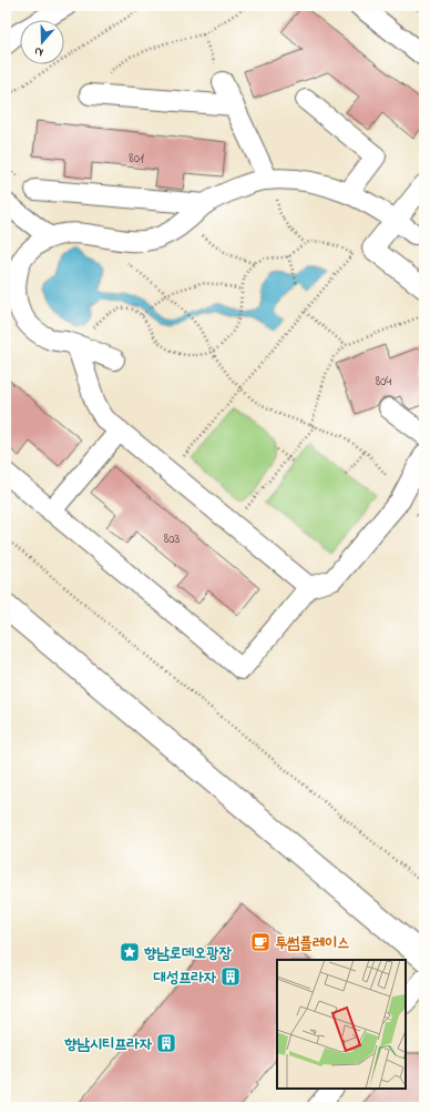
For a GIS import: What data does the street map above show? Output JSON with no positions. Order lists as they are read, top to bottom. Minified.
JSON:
{"places":{"cafe":["투썸플레이스"],"place":["향남로데오광장"],"building":["대성프라자","향남시티프라자"]},"house_numbers":["801","804","803"],"north":"bottom"}
